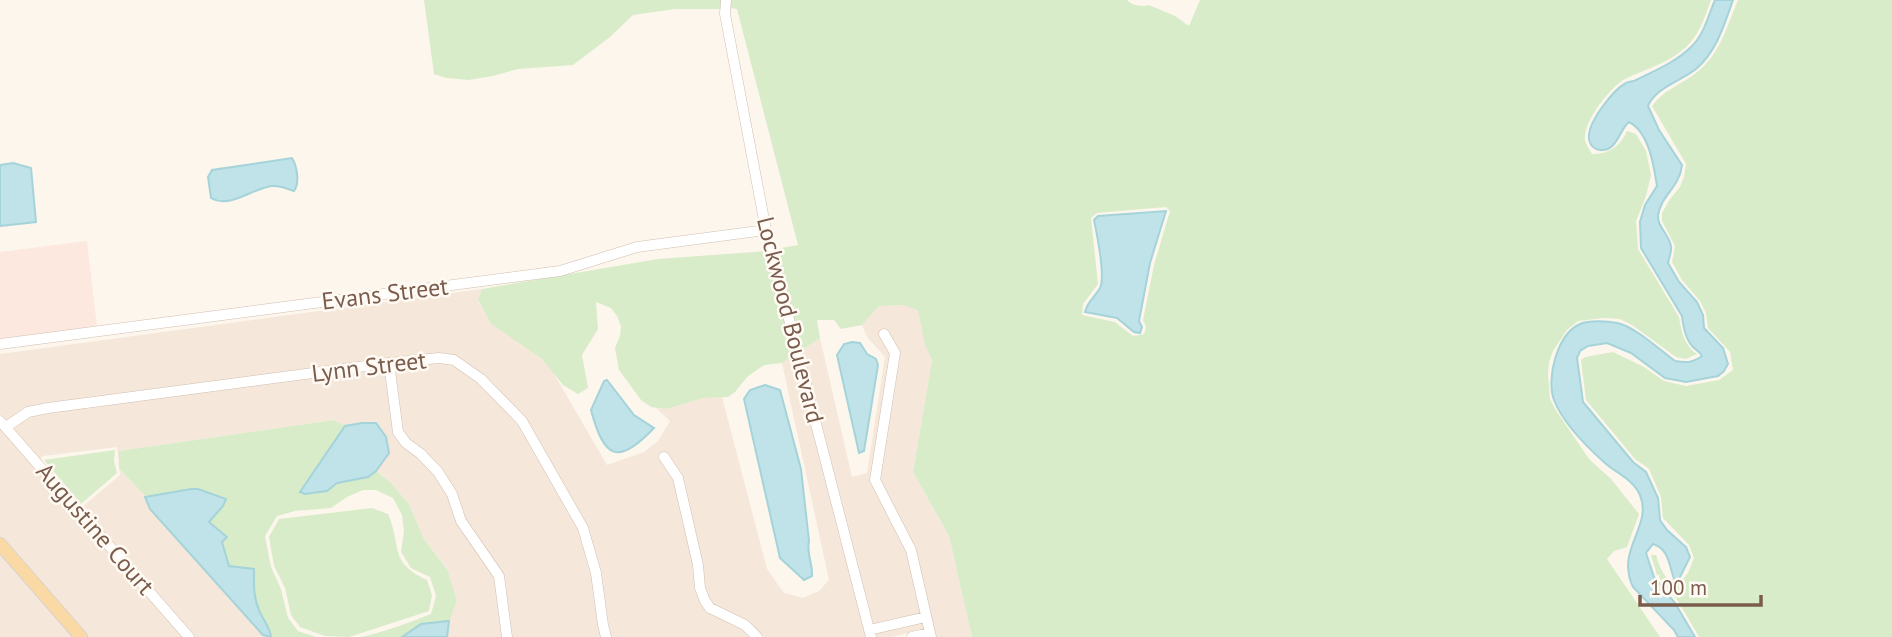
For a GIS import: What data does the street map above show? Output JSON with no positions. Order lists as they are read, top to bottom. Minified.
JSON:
{"streets":{"street":["Evans Street","Lockwood Boulevard","Lynn Street","Augustine Court"]},"crossings":[["Evans Street","Lockwood Boulevard"],["Lynn Street","Augustine Court"]],"scale_bar":"100 m"}
